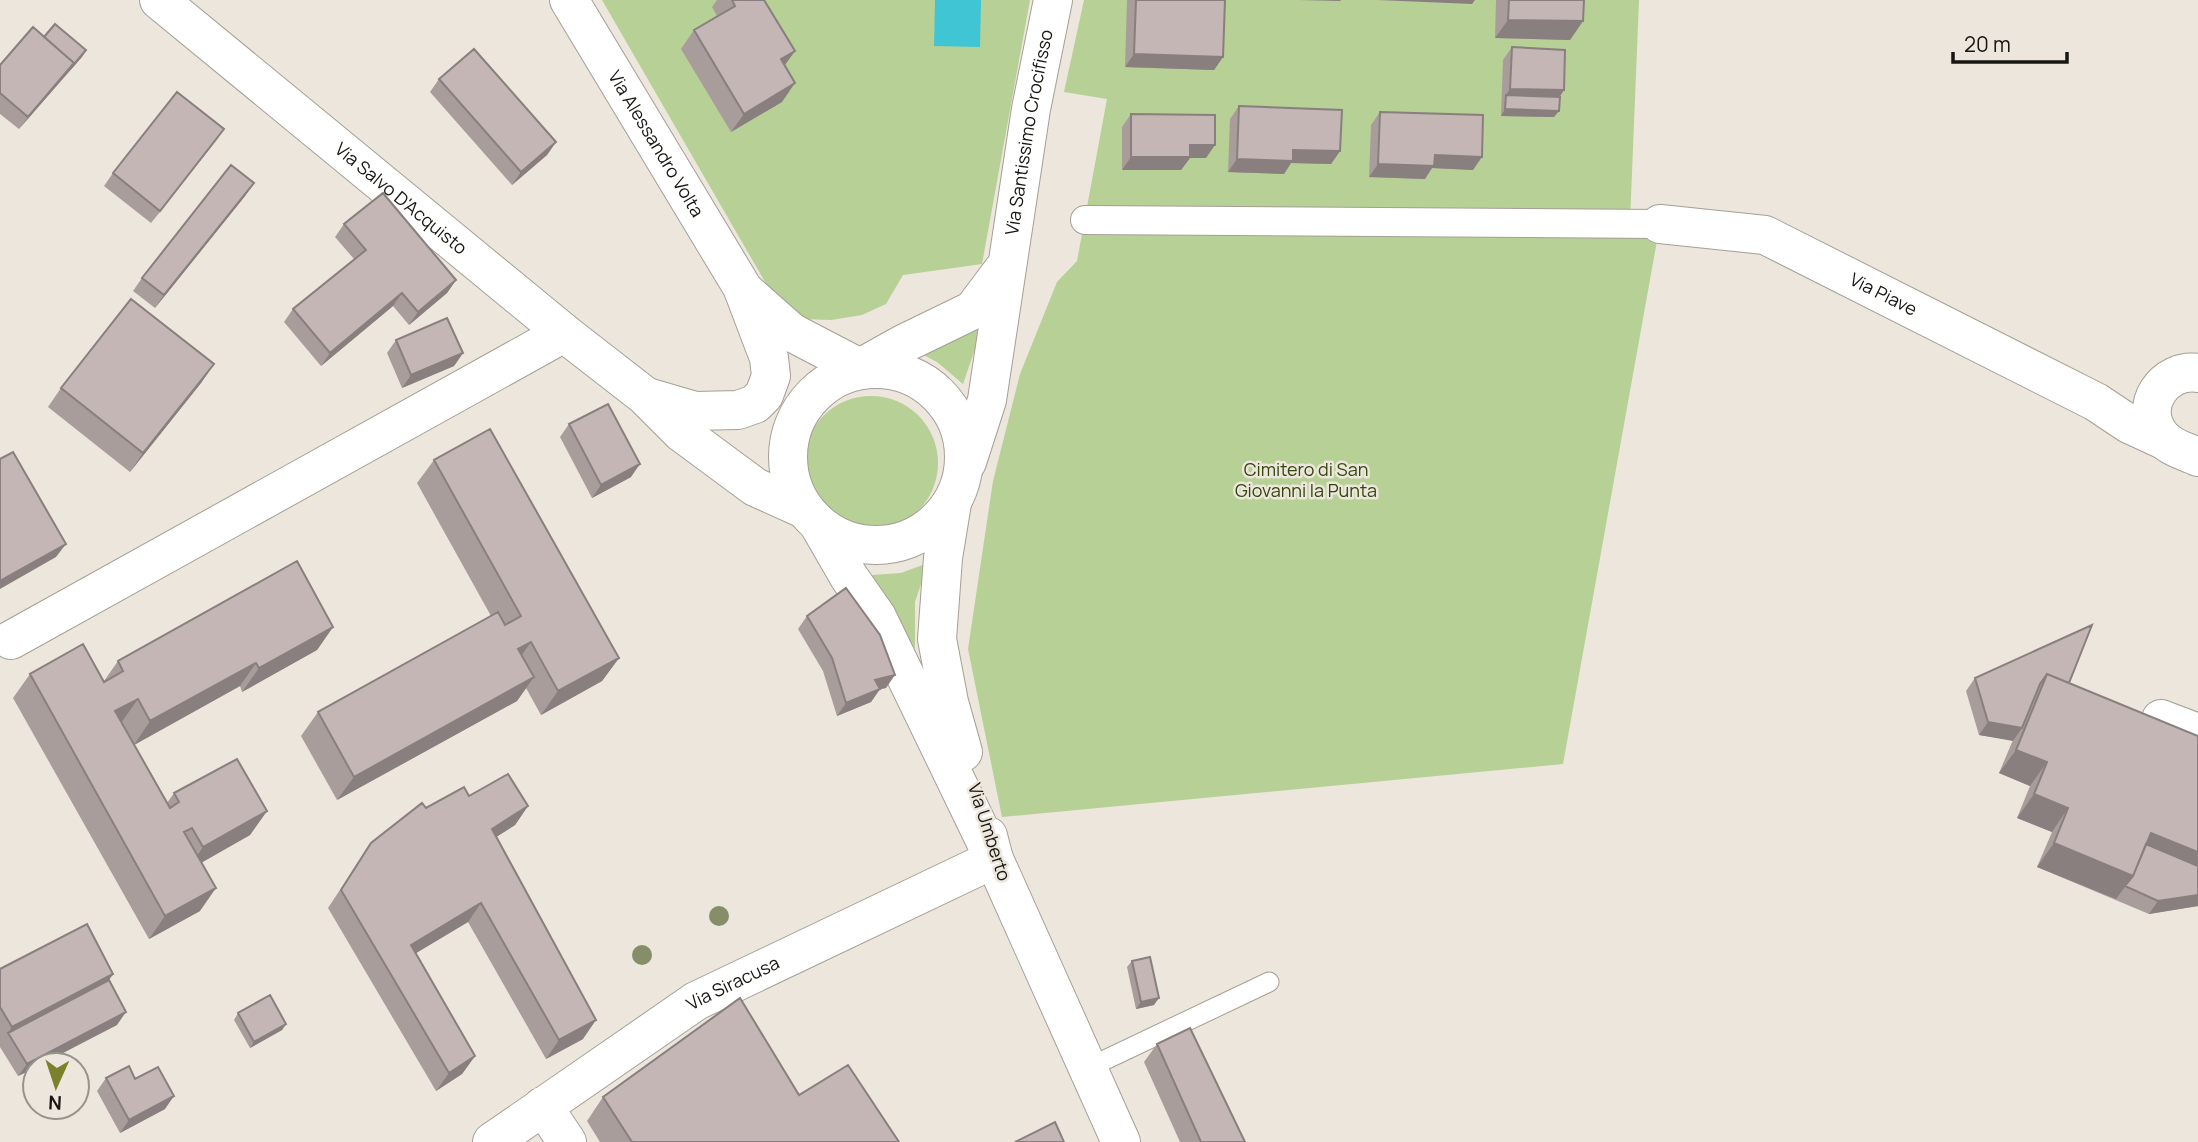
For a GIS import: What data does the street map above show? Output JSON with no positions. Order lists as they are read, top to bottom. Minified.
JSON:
{"streets":{"street":["Via Santissimo Crocifisso","Via Alessandro Volta","Via Salvo D'Acquisto","Via Piave","Via Umberto","Via Siracusa"]},"crossings":[["Via Santissimo Crocifisso","Via Umberto"],["Via Umberto","Via Siracusa"]],"parks":["Cimitero di San Giovanni la Punta"],"scale_bar":"20 m","north":"bottom"}
